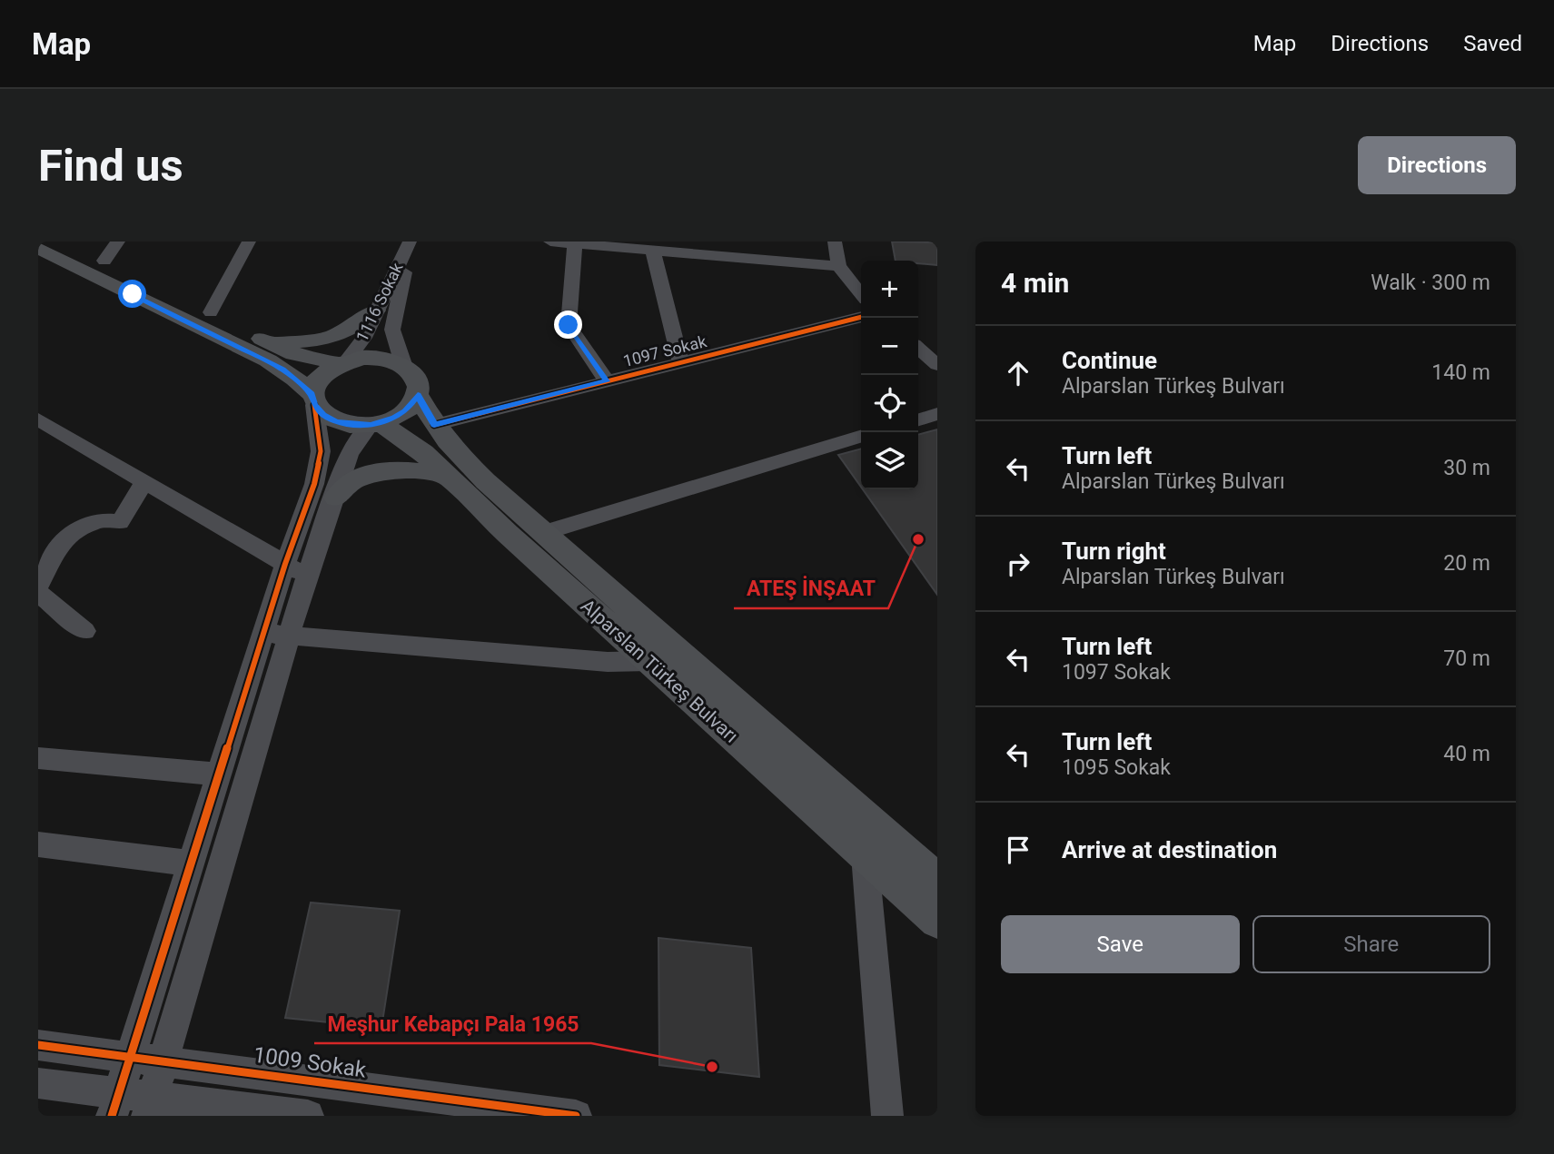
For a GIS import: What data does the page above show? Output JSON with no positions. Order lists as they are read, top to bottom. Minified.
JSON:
{"streets":{"main road":["Alparslan Türkeş Bulvarı"],"street":["1116 Sokak","1097 Sokak","1009 Sokak"]},"crossings":[["1116 Sokak","Alparslan Türkeş Bulvarı"],["1097 Sokak","Alparslan Türkeş Bulvarı"]],"places":["ATEŞ İNŞAAT","Meşhur Kebapçı Pala 1965"],"page":{"header":"Map","nav":["Map","Directions","Saved"],"buttons":["Directions",["Save","Share"]],"title":"Find us","heading":["4 min","Walk · 300 m"],"map_buttons":["+","−"],"list":[["Continue","Alparslan Türkeş Bulvarı","140 m"],["Turn left","Alparslan Türkeş Bulvarı","30 m"],["Turn right","Alparslan Türkeş Bulvarı","20 m"],["Turn left","1097 Sokak","70 m"],["Turn left","1095 Sokak","40 m"],"Arrive at destination"]}}
